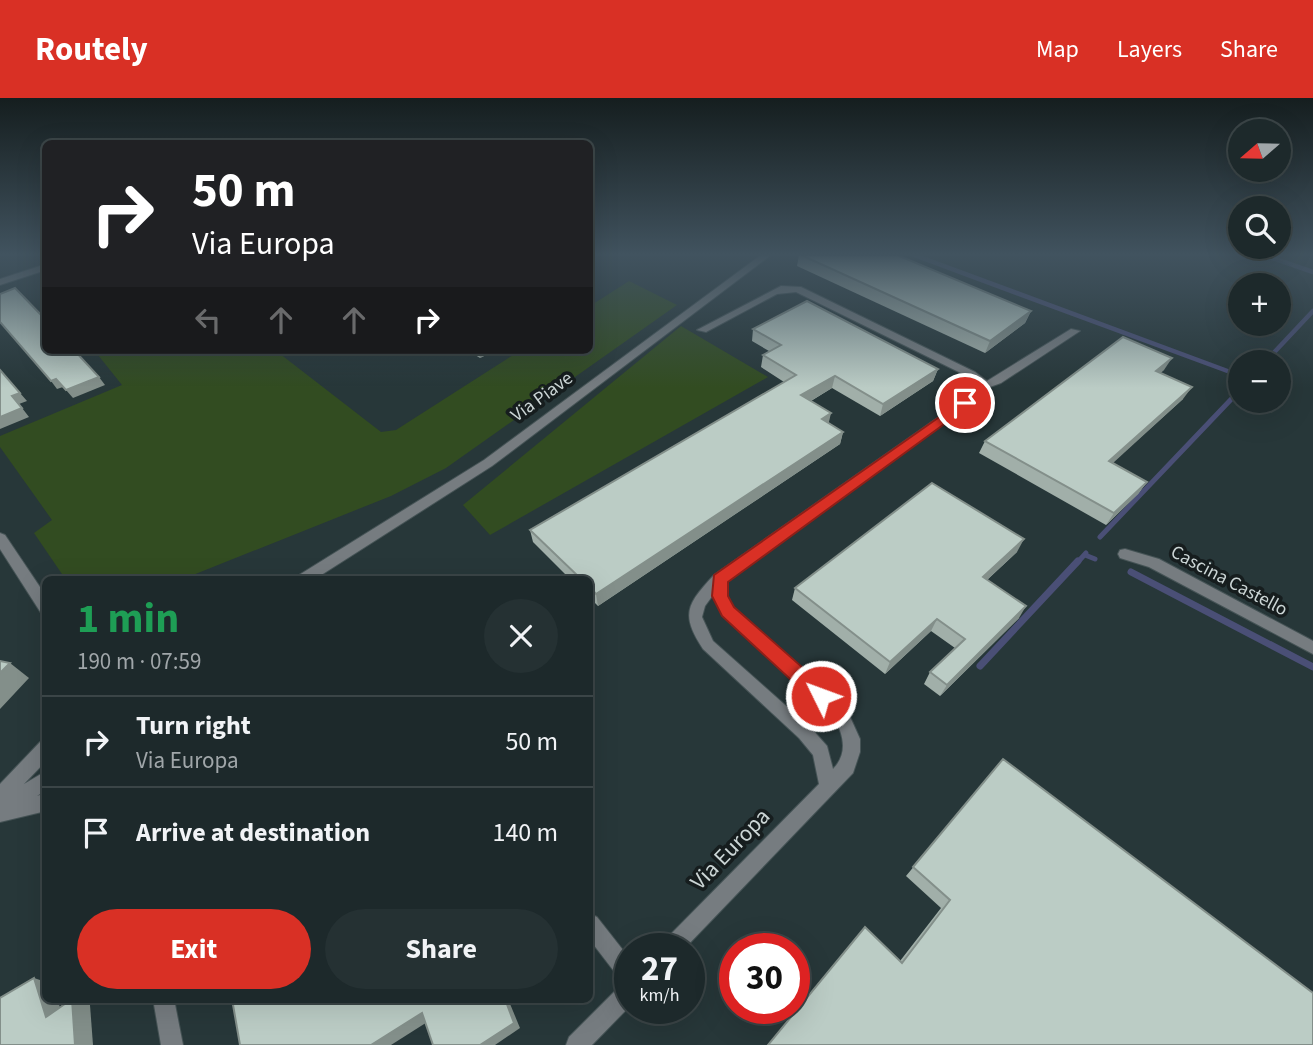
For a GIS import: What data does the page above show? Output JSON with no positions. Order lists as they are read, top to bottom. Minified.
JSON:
{"streets":{"street":["Via Piave","Cascina Castello","Via Europa"]},"north":"left","page":{"header":"Routely","nav":["Map","Layers","Share"],"map_buttons":["+","−"],"turn":["50 m","Via Europa"],"heading":["1 min","190 m · 07:59"],"list":[{"name":"Turn right","note":"Via Europa","value":"50 m"},{"name":"Arrive at destination","value":"140 m"}],"buttons":["Exit","Share"],"speed":"27 km/h","limit":"30"}}
